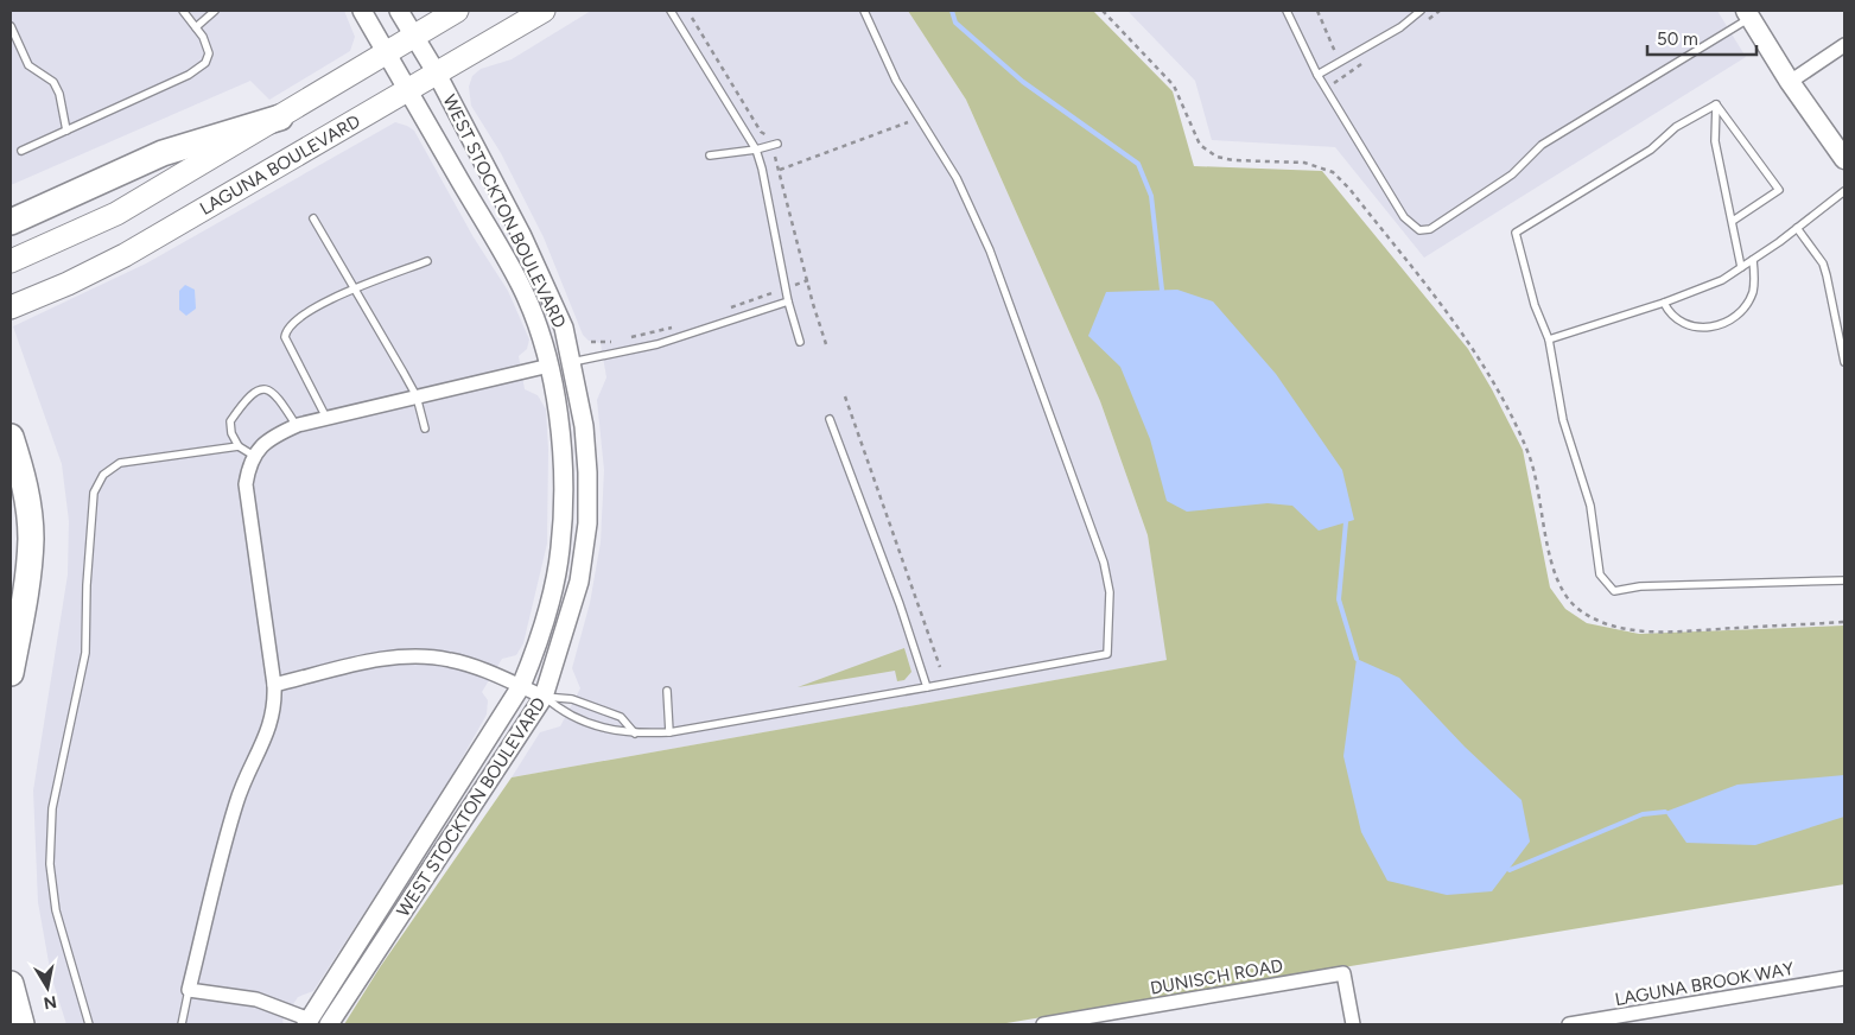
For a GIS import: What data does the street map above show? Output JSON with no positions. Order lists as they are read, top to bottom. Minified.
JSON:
{"streets":{"main road":["LAGUNA BOULEVARD"],"street":["WEST STOCKTON BOULEVARD","DUNISCH ROAD","LAGUNA BROOK WAY"]},"crossings":[["LAGUNA BOULEVARD","WEST STOCKTON BOULEVARD"]],"scale_bar":"50 m","north":"bottom"}
